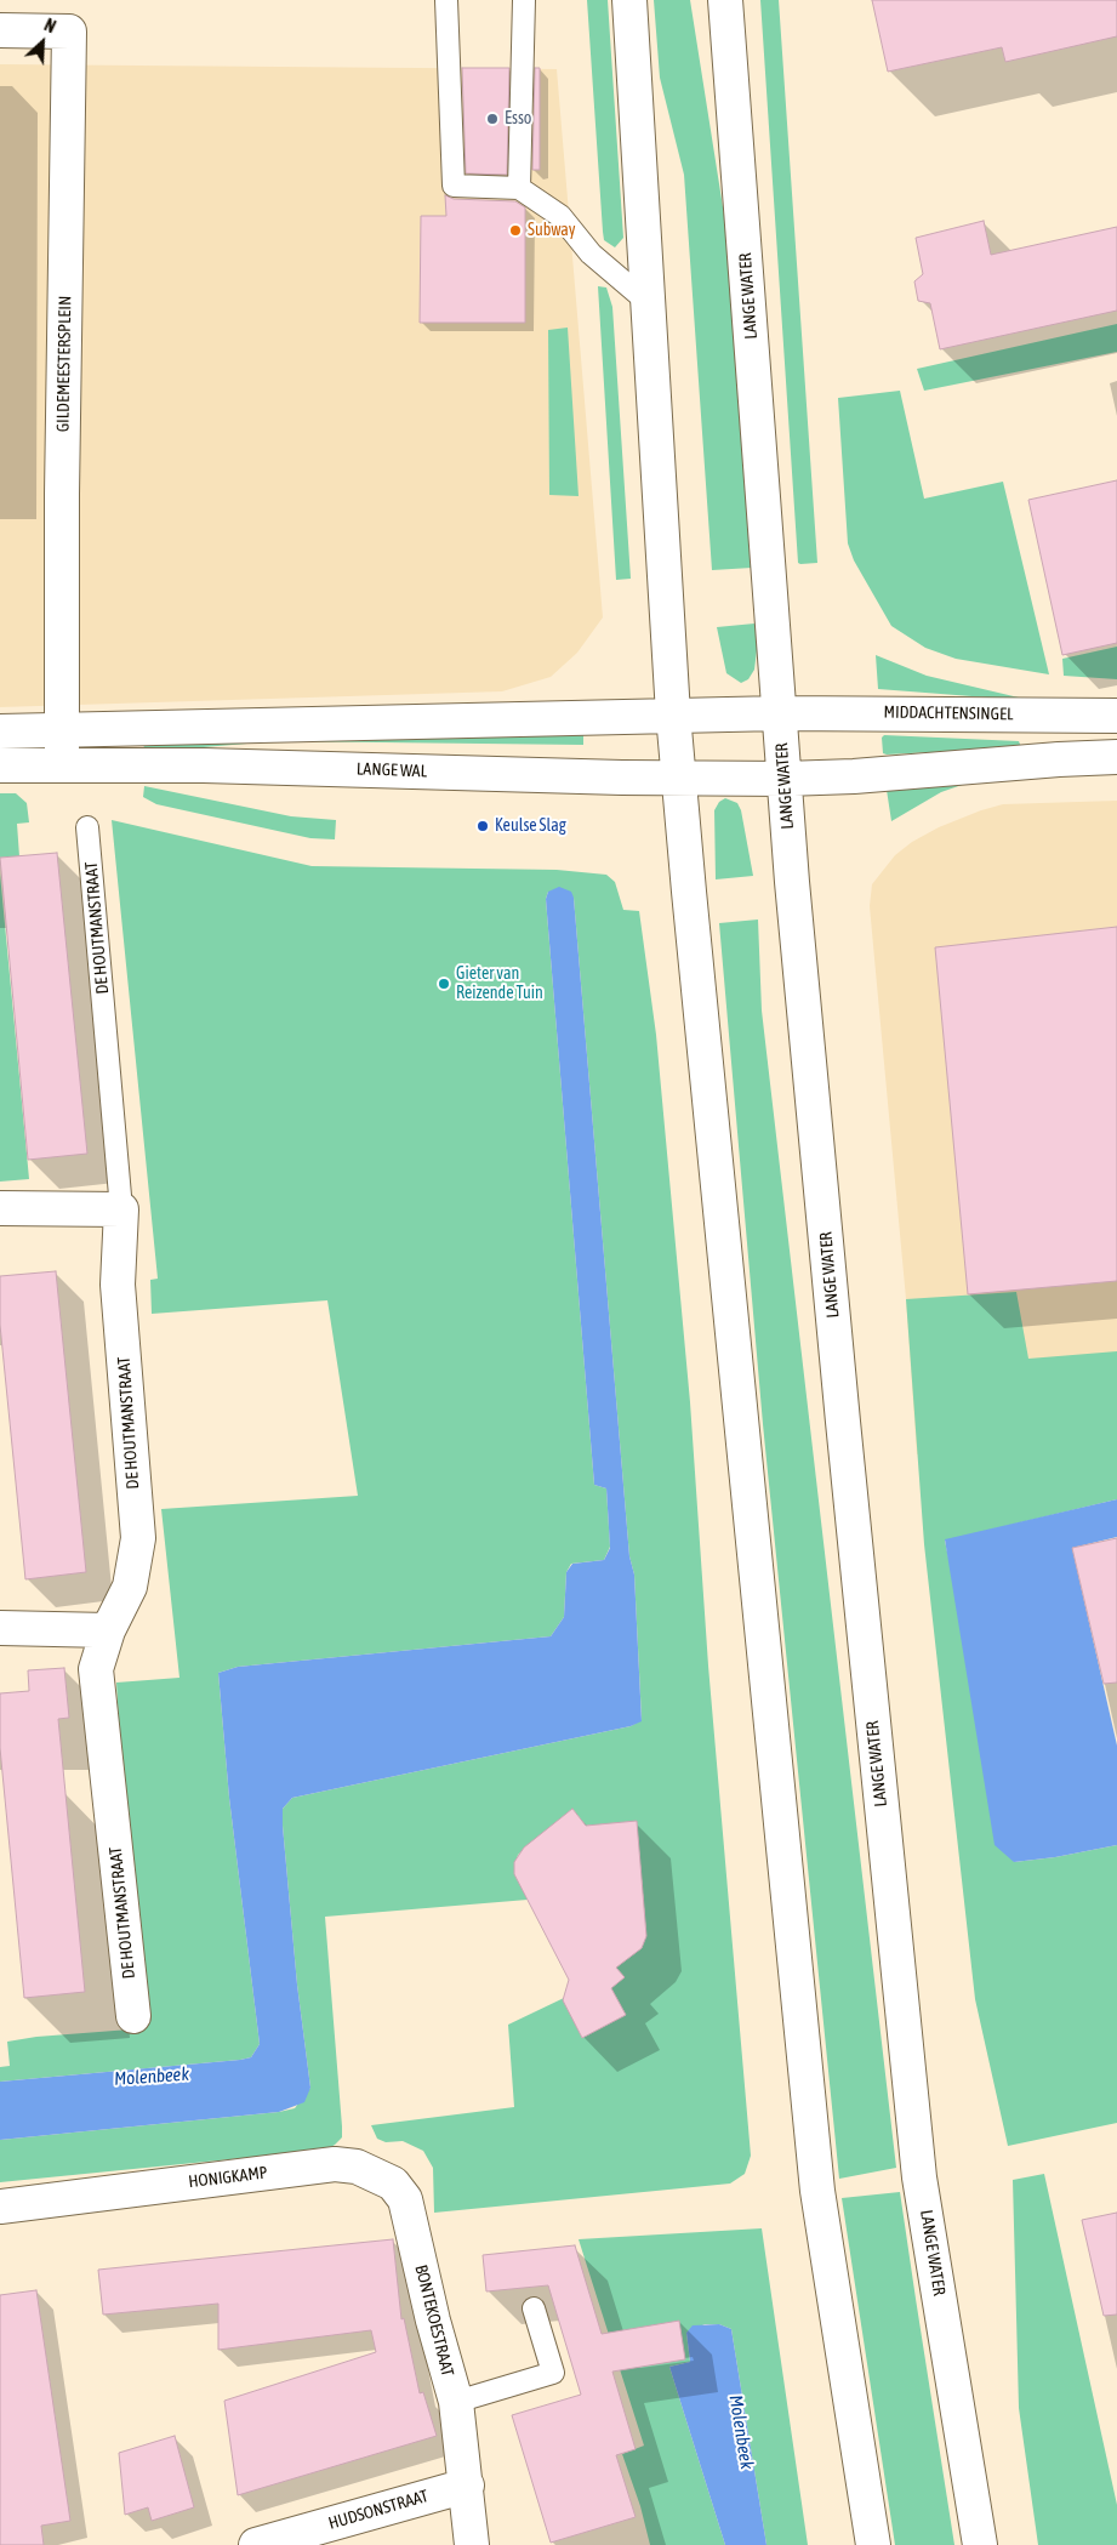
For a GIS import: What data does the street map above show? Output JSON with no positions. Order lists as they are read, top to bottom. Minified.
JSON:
{"streets":{"street":["LANGE WATER","GILDEMEESTERSPLEIN","MIDDACHTENSINGEL","LANGE WAL","DE HOUTMANSTRAAT","HONIGKAMP","BONTEKOESTRAAT","HUDSONSTRAAT"]},"crossings":[["LANGE WATER","MIDDACHTENSINGEL"],["LANGE WATER","LANGE WAL"],["GILDEMEESTERSPLEIN","LANGE WAL"],["HONIGKAMP","BONTEKOESTRAAT"],["BONTEKOESTRAAT","HUDSONSTRAAT"]],"water":["Molenbeek"],"places":["Esso","Subway","Keulse Slag","Gieter van Reizende Tuin"],"north":"top right"}
